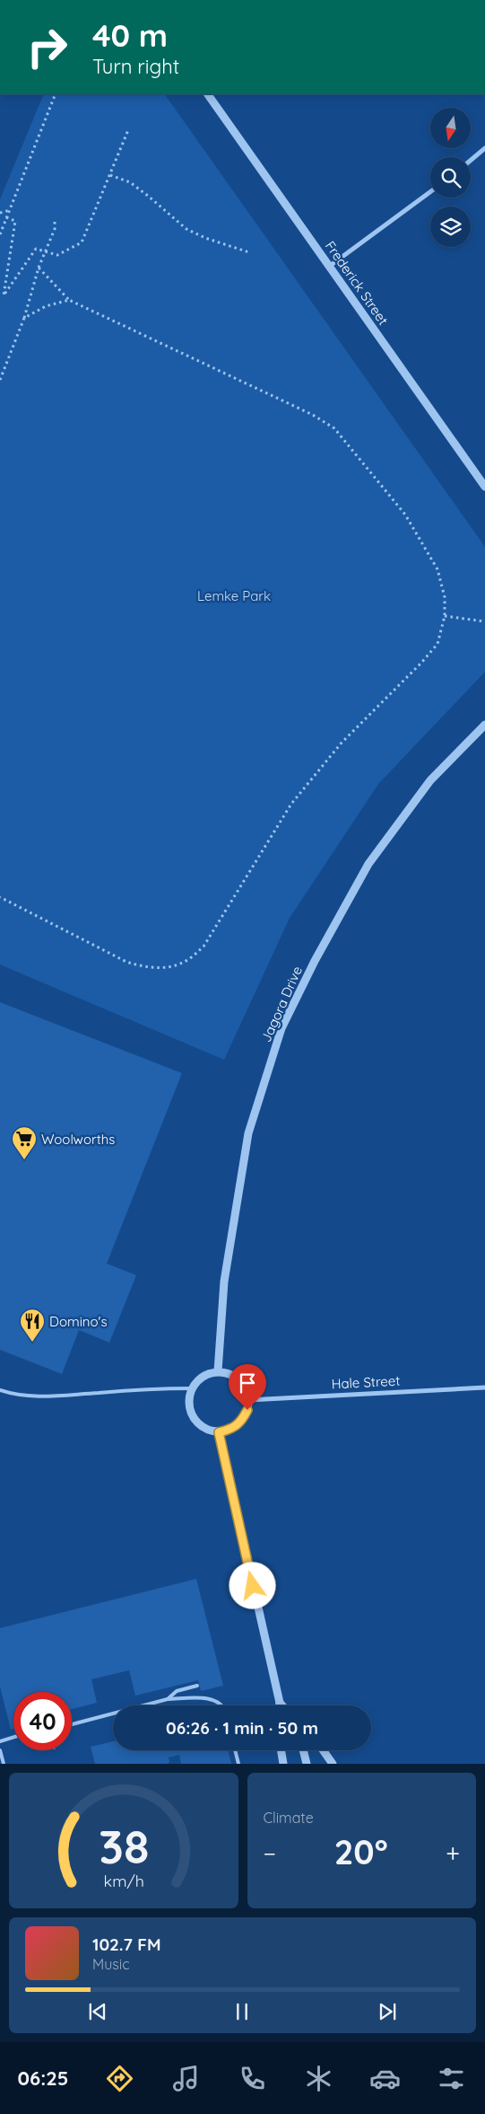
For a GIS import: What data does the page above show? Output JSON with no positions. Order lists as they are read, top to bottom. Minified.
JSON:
{"streets":{"street":["Frederick Street","Jagora Drive","Hale Street"]},"crossings":[["Jagora Drive","Hale Street"]],"parks":["Lemke Park"],"places":{"supermarket":["Woolworths"],"restaurant":["Domino's"]},"north":"bottom","page":{"turn":["40 m","Turn right"],"limit":"40","trip":"06:26 · 1 min · 50 m","tile":"Climate","heat":["−","20°","+"],"song":["102.7 FM","Music"],"tabs":"06:25","gauge":["38","km/h"]}}
